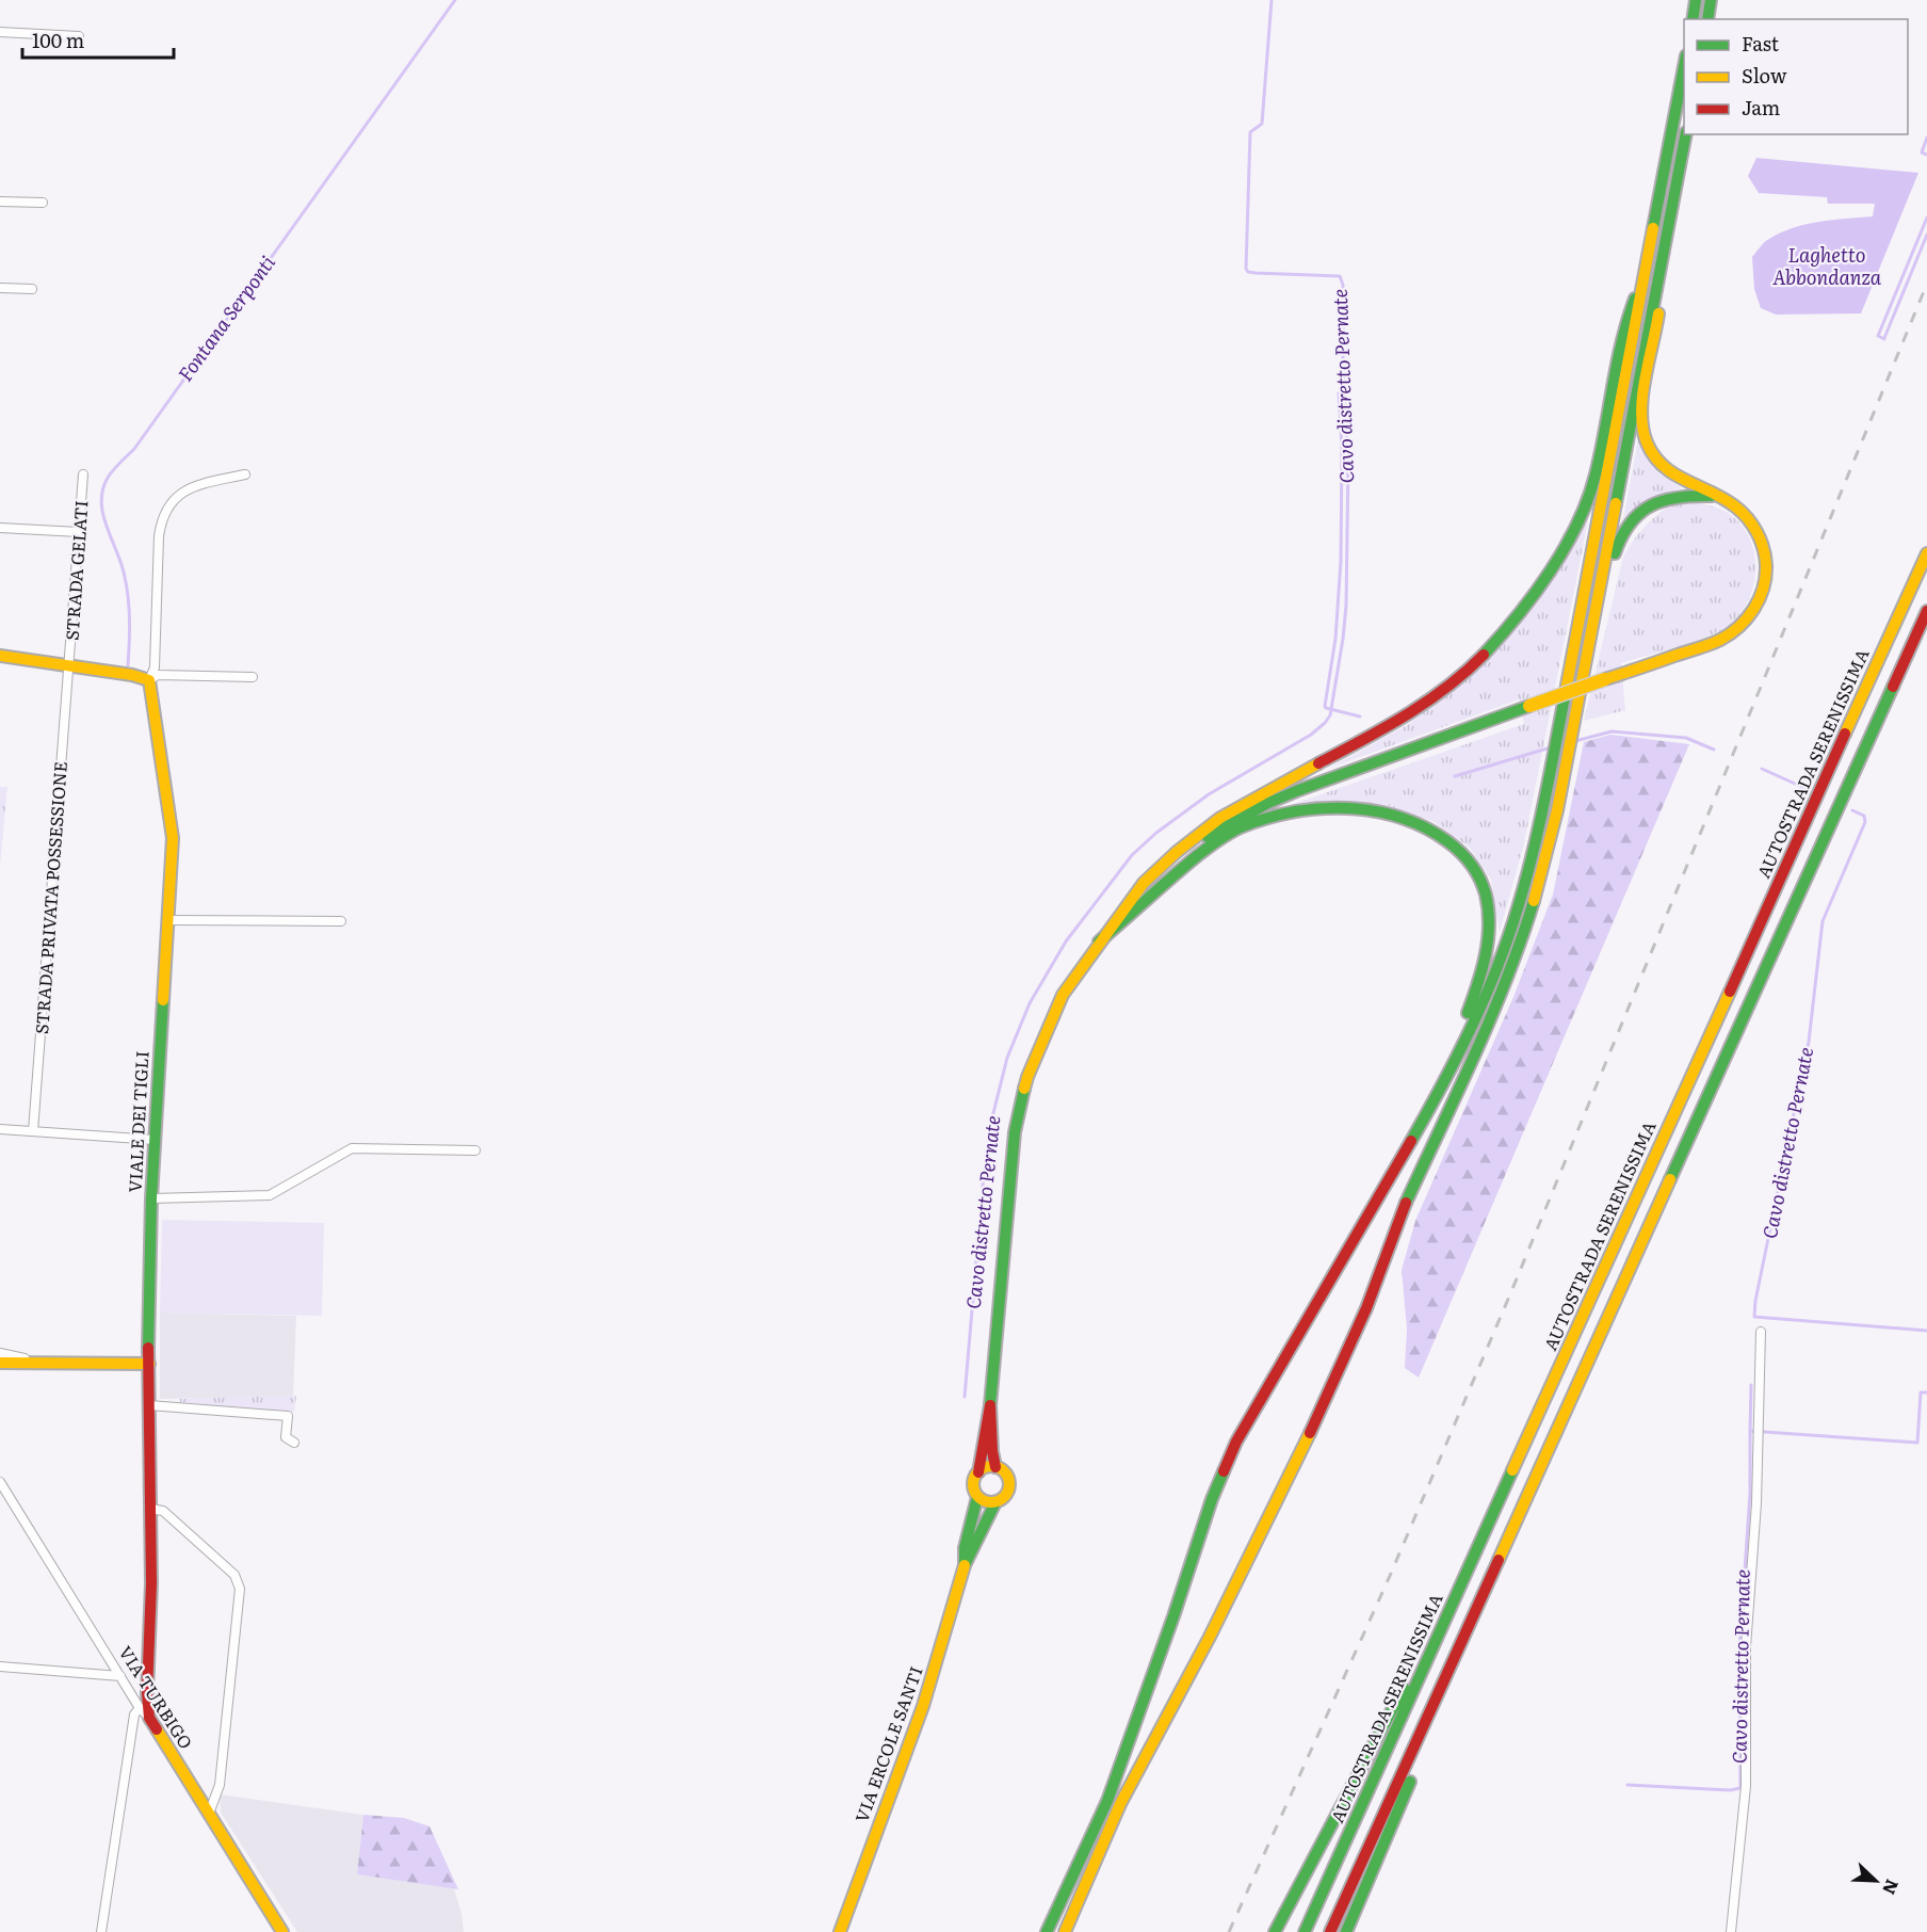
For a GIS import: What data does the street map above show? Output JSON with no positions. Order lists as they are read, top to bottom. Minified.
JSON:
{"streets":{"main road":["AUTOSTRADA SERENISSIMA","VIALE DEI TIGLI","VIA TURBIGO","VIA ERCOLE SANTI"],"street":["STRADA GELATI","STRADA PRIVATA POSSESSIONE"]},"crossings":[["STRADA GELATI","STRADA PRIVATA POSSESSIONE"],["VIALE DEI TIGLI","VIA TURBIGO"]],"water":["Laghetto Abbondanza","Fontana Serponti","Cavo distretto Pernate"],"legend":["Fast","Slow","Jam"],"scale_bar":"100 m","north":"bottom right"}
